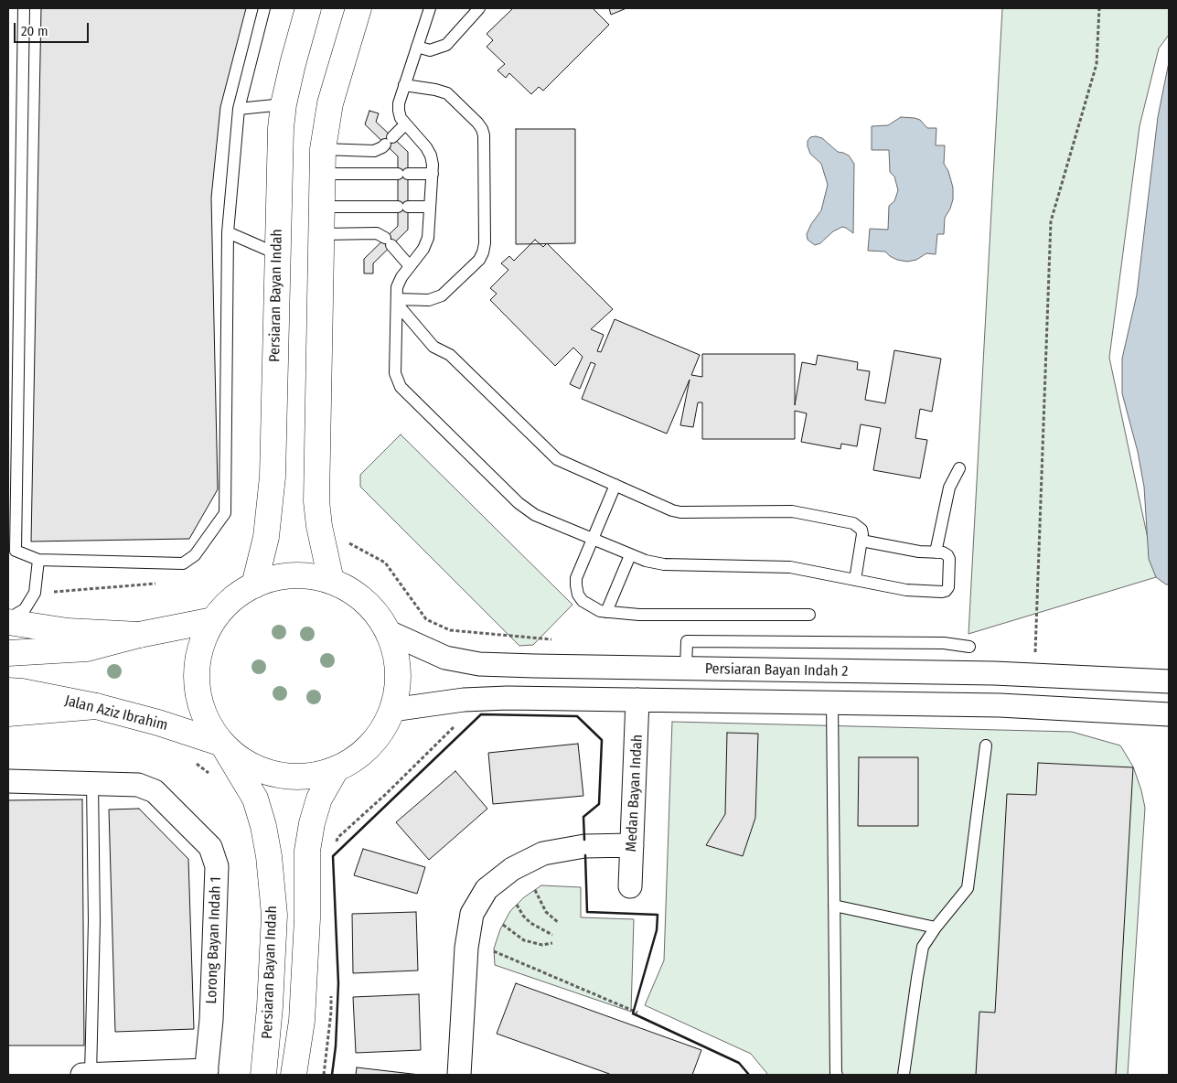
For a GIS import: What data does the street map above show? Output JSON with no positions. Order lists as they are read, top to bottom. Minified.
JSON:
{"streets":{"main road":["Persiaran Bayan Indah","Jalan Aziz Ibrahim"],"street":["Persiaran Bayan Indah 2","Medan Bayan Indah","Lorong Bayan Indah 1"]},"crossings":[["Persiaran Bayan Indah","Persiaran Bayan Indah 2"],["Persiaran Bayan Indah","Jalan Aziz Ibrahim"]],"scale_bar":"20 m"}
